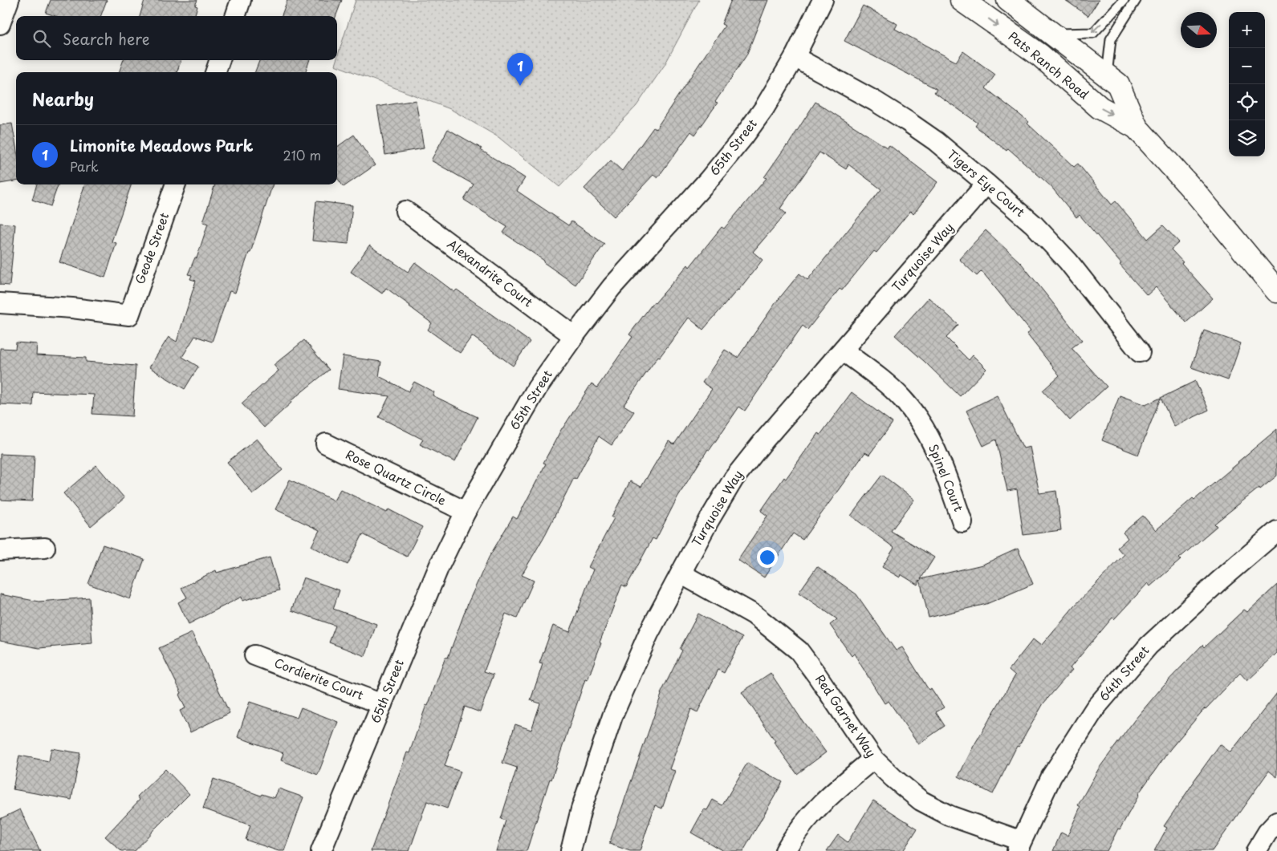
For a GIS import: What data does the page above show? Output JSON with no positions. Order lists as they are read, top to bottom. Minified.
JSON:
{"streets":{"street":["Pats Ranch Road","65th Street","Tigers Eye Court","Geode Street","Turquoise Way","Alexandrite Court","Rose Quartz Circle","Spinel Court","64th Street","Cordierite Court","Red Garnet Way"]},"crossings":[["65th Street","Tigers Eye Court"],["65th Street","Alexandrite Court"],["65th Street","Rose Quartz Circle"],["65th Street","Cordierite Court"],["Tigers Eye Court","Turquoise Way"],["Turquoise Way","Spinel Court"],["Turquoise Way","Red Garnet Way"],["64th Street","Red Garnet Way"]],"north":"right","page":{"map_buttons":["+","−"],"search":"Search here","pins":"1","heading":"Nearby","list":[{"mark":"1","name":"Limonite Meadows Park","note":"Park","value":"210 m"}]}}
